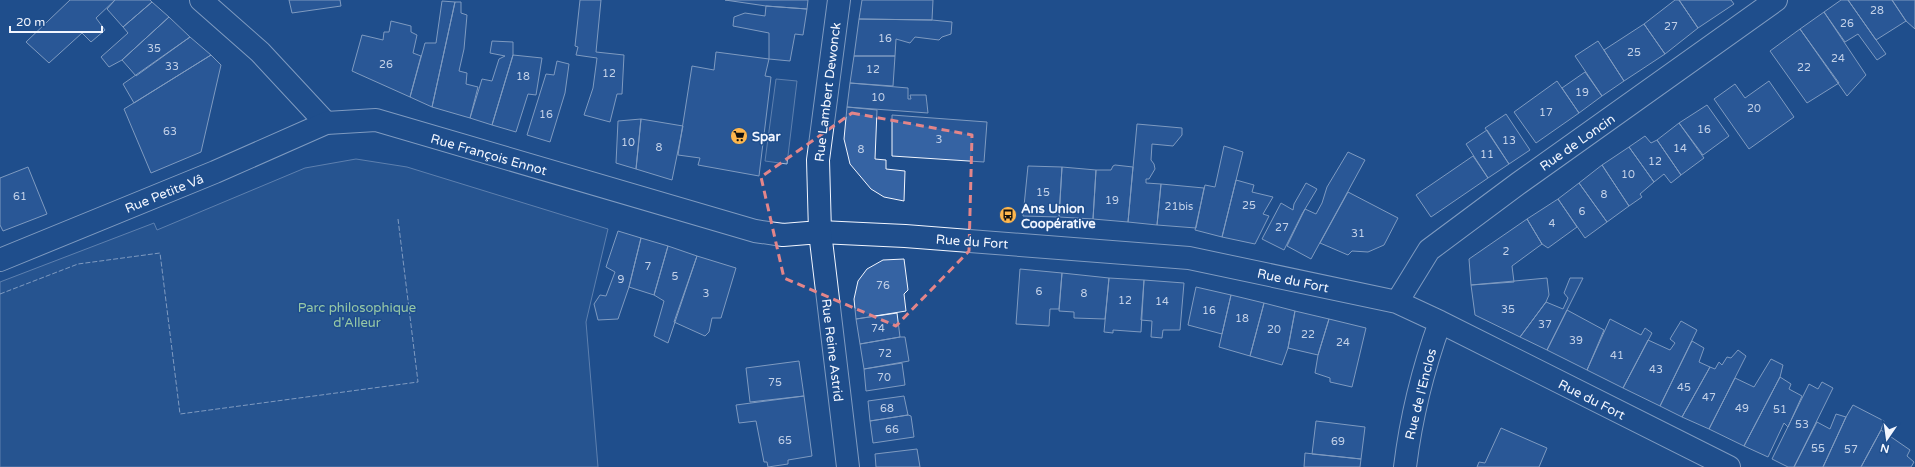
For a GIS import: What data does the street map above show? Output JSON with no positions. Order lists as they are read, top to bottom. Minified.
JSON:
{"streets":{"street":["Rue Lambert Dewonck","Rue de Loncin","Rue François Ennot","Rue Petite Vâ","Rue du Fort","Rue Reine Astrid","Rue de l'Enclos"]},"crossings":[["Rue Lambert Dewonck","Rue François Ennot"],["Rue Lambert Dewonck","Rue du Fort"],["Rue Lambert Dewonck","Rue Reine Astrid"],["Rue de Loncin","Rue du Fort"],["Rue François Ennot","Rue Petite Vâ"],["Rue François Ennot","Rue du Fort"],["Rue François Ennot","Rue Reine Astrid"],["Rue du Fort","Rue Reine Astrid"],["Rue du Fort","Rue de l'Enclos"]],"parks":["Parc philosophique d'Alleur"],"places":{"supermarket":["Spar"],"bus stop":["Ans Union Coopérative"]},"house_numbers":["28","26","27","16","35","25","24","26","33","22","12","12","18","19","10","20","17","16","16","63","3","13","10","8","14","8","11","12","10","15","8","61","19","25","21bis","6","4","27","31","2","7","5","9","76","6","3","8","12","14","35","16","18","37","74","20","22","39","24","72","41","43","70","75","45","47","68","49","51","53","66","65","69","55","57"],"scale_bar":"20 m","north":"bottom"}
